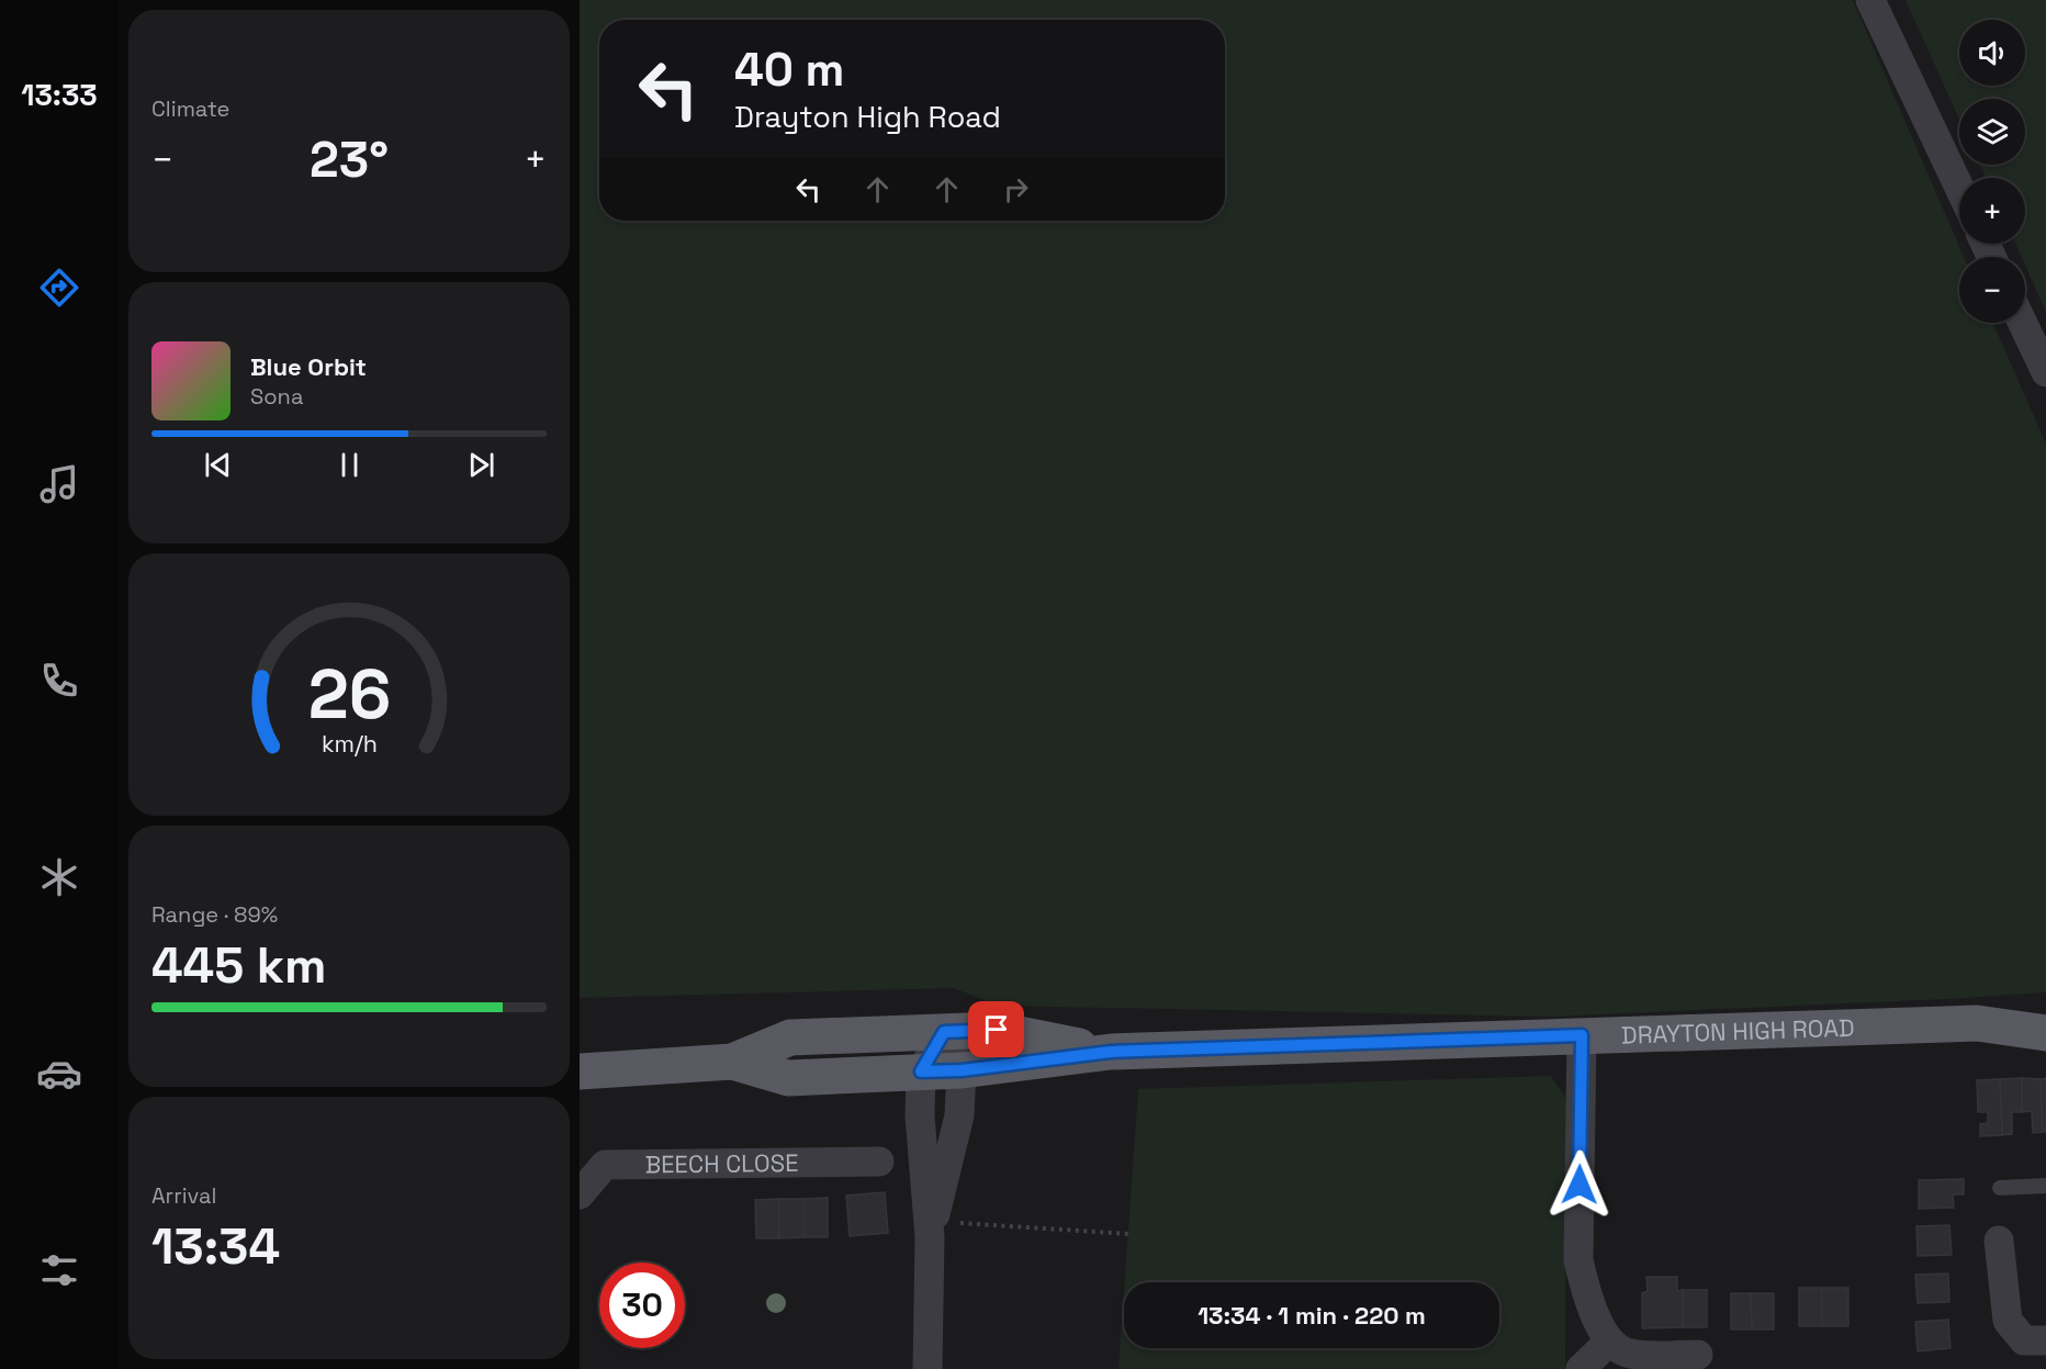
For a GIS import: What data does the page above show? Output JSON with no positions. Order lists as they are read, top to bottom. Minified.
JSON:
{"streets":{"main road":["DRAYTON HIGH ROAD"],"street":["BEECH CLOSE"]},"page":{"tabs":"13:33","tile":["Climate",["Range · 89%","445 km"],["Arrival","13:34"]],"map_buttons":["+","−"],"turn":["40 m","Drayton High Road"],"heat":["−","23°","+"],"song":["Blue Orbit","Sona"],"limit":"30","trip":"13:34 · 1 min · 220 m","gauge":["26","km/h"]}}
